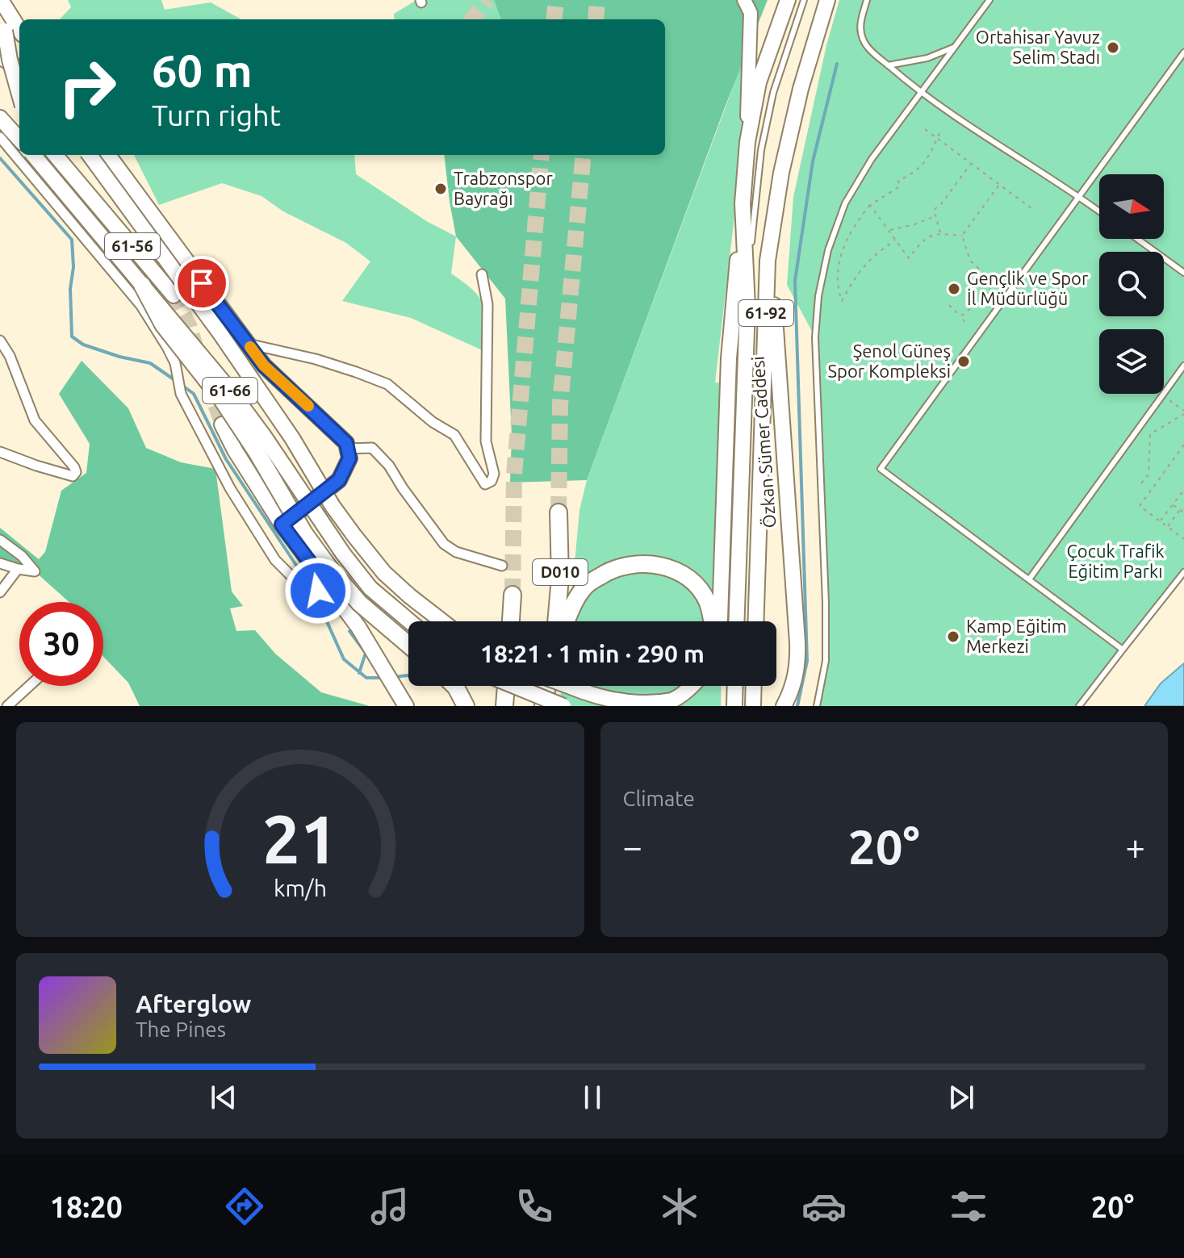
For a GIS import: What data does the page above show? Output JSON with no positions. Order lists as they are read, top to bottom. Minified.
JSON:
{"streets":{"highway":["D010"],"main road":["61-56","61-92","61-66","Özkan Sümer Caddesi"]},"parks":["Çocuk Trafik Eğitim Parkı"],"places":["Ortahisar Yavuz Selim Stadı","Trabzonspor Bayrağı","Gençlik ve Spor İl Müdürlüğü","Şenol Güneş Spor Kompleksi","Kamp Eğitim Merkezi"],"north":"right","page":{"turn":["60 m","Turn right"],"limit":"30","trip":"18:21 · 1 min · 290 m","tile":"Climate","heat":["−","20°","+"],"song":["Afterglow","The Pines"],"tabs":["18:20","20°"],"gauge":["21","km/h"]}}
